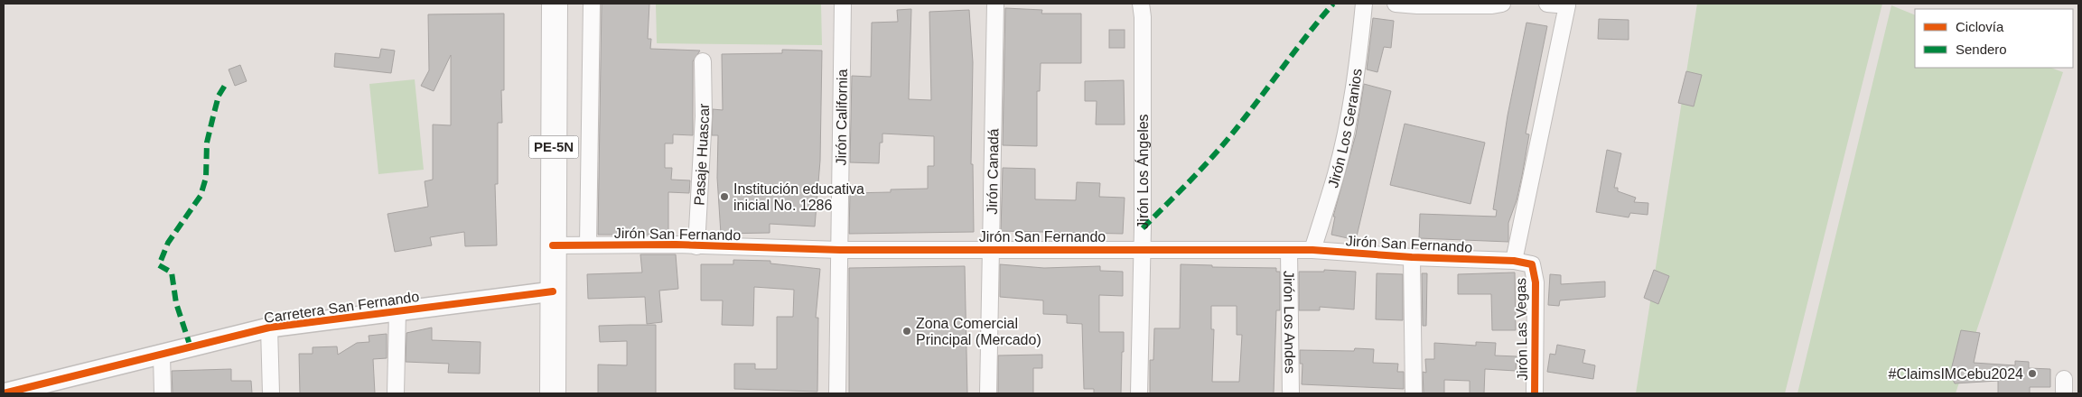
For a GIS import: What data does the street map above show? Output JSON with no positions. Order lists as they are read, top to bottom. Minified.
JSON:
{"streets":{"highway":["PE-5N"],"street":["Jirón California","Jirón Los Geranios","Pasaje Huascar","Jirón Canadá","Jirón Los Ángeles","Jirón San Fernando","Carretera San Fernando","Jirón Los Andes","Jirón Las Vegas"]},"crossings":[["Jirón California","Jirón San Fernando"],["Jirón Los Geranios","Jirón San Fernando"],["PE-5N","Jirón San Fernando"],["PE-5N","Carretera San Fernando"],["Pasaje Huascar","Jirón San Fernando"],["Jirón Canadá","Jirón San Fernando"],["Jirón Los Ángeles","Jirón San Fernando"],["Jirón San Fernando","Jirón Los Andes"],["Jirón San Fernando","Jirón Las Vegas"]],"places":["Institución educativa inicial No. 1286","Zona Comercial Principal (Mercado)","#ClaimsIMCebu2024"],"legend":["Ciclovía","Sendero"]}
